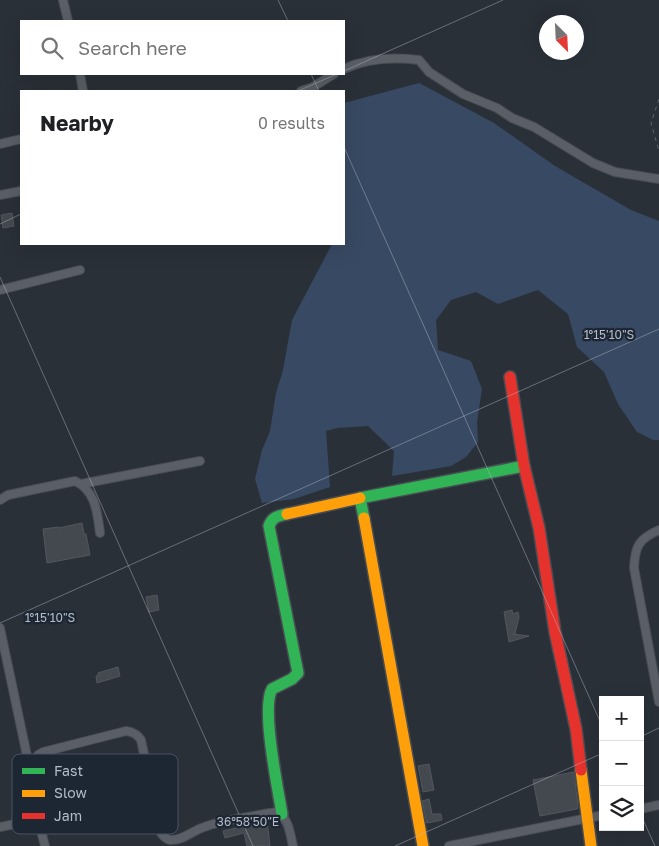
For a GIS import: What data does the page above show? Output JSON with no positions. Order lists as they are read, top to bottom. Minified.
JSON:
{"legend":["Fast","Slow","Jam"],"north":"bottom right","page":{"search":"Search here","heading":["Nearby","0 results"],"map_buttons":["+","−"]},"coordinates":["1°15'10\"S","36°58'50\"E"]}
